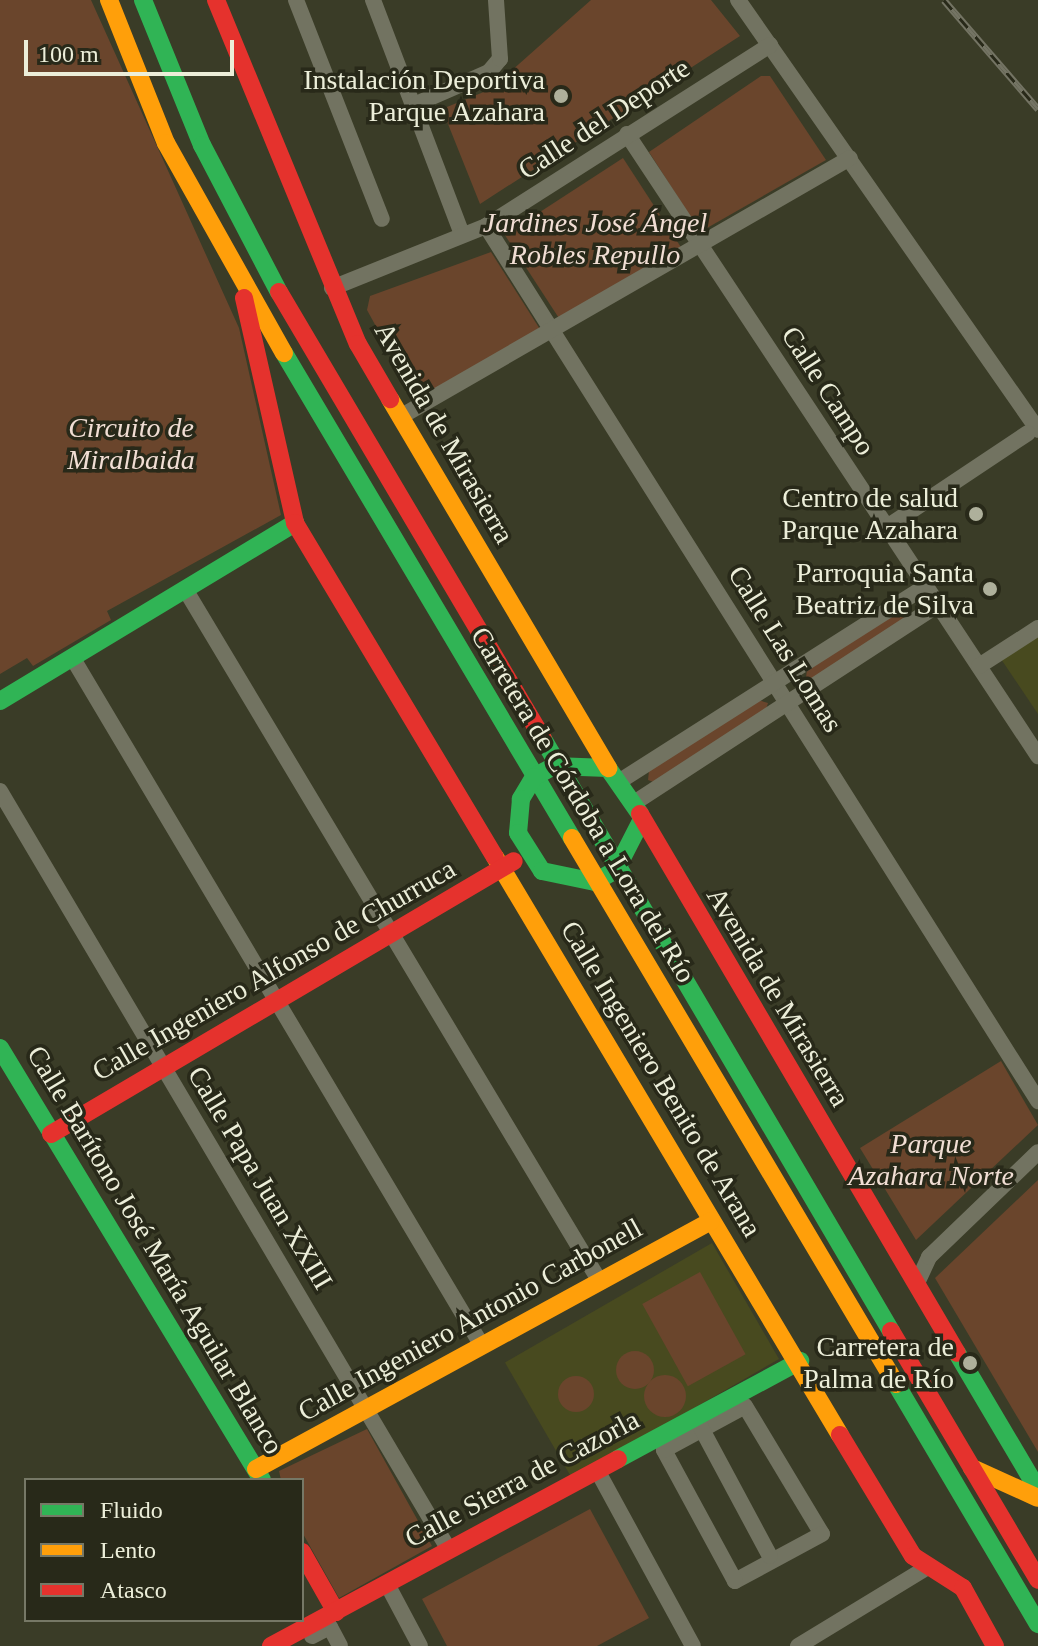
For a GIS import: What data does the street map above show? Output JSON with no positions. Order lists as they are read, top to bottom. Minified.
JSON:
{"streets":{"street":["Calle del Deporte","Calle Campo","Avenida de Mirasierra","Calle Las Lomas","Carretera de Córdoba a Lora del Río","Calle Ingeniero Alfonso de Churruca","Calle Ingeniero Benito de Arana","Calle Papa Juan XXIII","Calle Barítono José María Aguilar Blanco","Calle Ingeniero Antonio Carbonell","Calle Sierra de Cazorla"]},"crossings":[["Calle del Deporte","Calle Campo"],["Calle del Deporte","Avenida de Mirasierra"],["Calle del Deporte","Calle Las Lomas"],["Carretera de Córdoba a Lora del Río","Calle Ingeniero Benito de Arana"],["Calle Ingeniero Alfonso de Churruca","Calle Ingeniero Benito de Arana"],["Calle Ingeniero Alfonso de Churruca","Calle Papa Juan XXIII"],["Calle Ingeniero Alfonso de Churruca","Calle Barítono José María Aguilar Blanco"],["Calle Ingeniero Benito de Arana","Calle Ingeniero Antonio Carbonell"],["Calle Ingeniero Benito de Arana","Calle Sierra de Cazorla"],["Calle Papa Juan XXIII","Calle Ingeniero Antonio Carbonell"],["Calle Papa Juan XXIII","Calle Sierra de Cazorla"],["Calle Barítono José María Aguilar Blanco","Calle Ingeniero Antonio Carbonell"]],"parks":["Jardines José Ángel Robles Repullo","Circuito de Miralbaida","Parque Azahara Norte"],"places":["Instalación Deportiva Parque Azahara","Centro de salud Parque Azahara","Parroquia Santa Beatriz de Silva","Carretera de Palma de Río"],"legend":["Fluido","Lento","Atasco"],"scale_bar":"100 m"}
